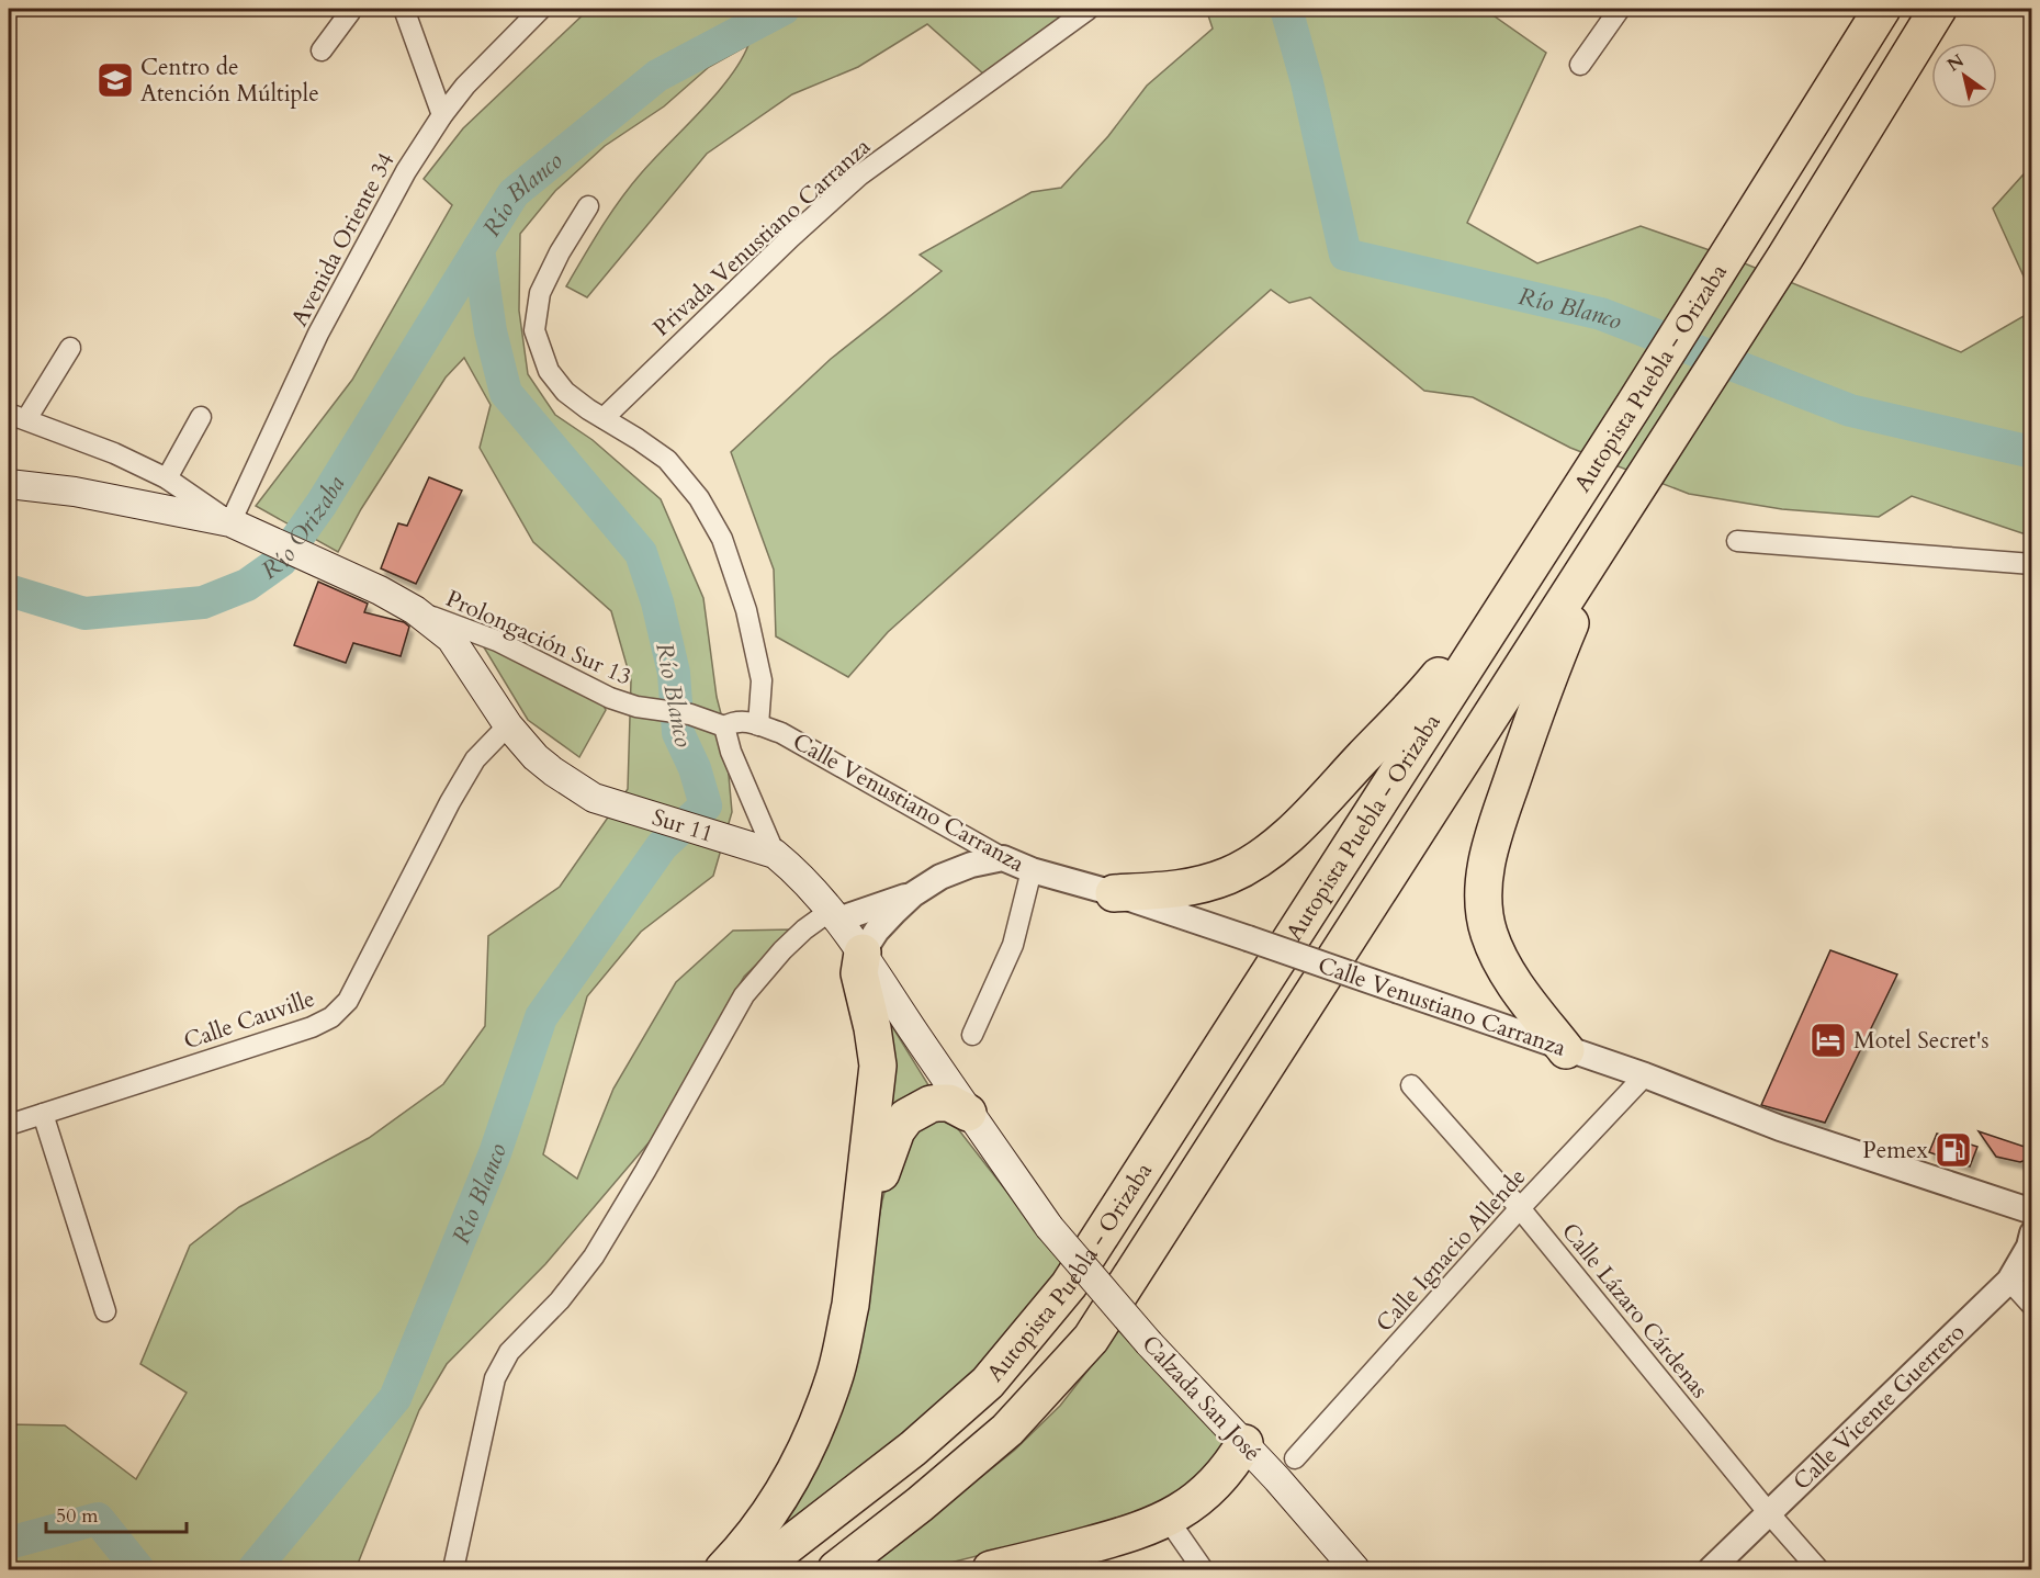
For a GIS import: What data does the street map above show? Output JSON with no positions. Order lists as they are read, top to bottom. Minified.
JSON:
{"streets":{"highway":["Autopista Puebla - Orizaba"],"main road":["Sur 11","Calzada San José"],"street":["Privada Venustiano Carranza","Avenida Oriente 34","Prolongación Sur 13","Calle Venustiano Carranza","Calle Cauville","Calle Ignacio Allende","Calle Lázaro Cárdenas","Calle Vicente Guerrero"]},"crossings":[["Avenida Oriente 34","Sur 11"],["Prolongación Sur 13","Calle Venustiano Carranza"],["Prolongación Sur 13","Sur 11"],["Calle Venustiano Carranza","Calle Ignacio Allende"],["Sur 11","Calle Cauville"],["Sur 11","Calzada San José"],["Calle Ignacio Allende","Calle Lázaro Cárdenas"],["Calle Lázaro Cárdenas","Calle Vicente Guerrero"]],"water":["Río Blanco","Río Orizaba"],"places":{"school or university":["Centro de Atención Múltiple"],"hotel":["Motel Secret's"],"fuel station":["Pemex"]},"scale_bar":"50 m","north":"top left"}
